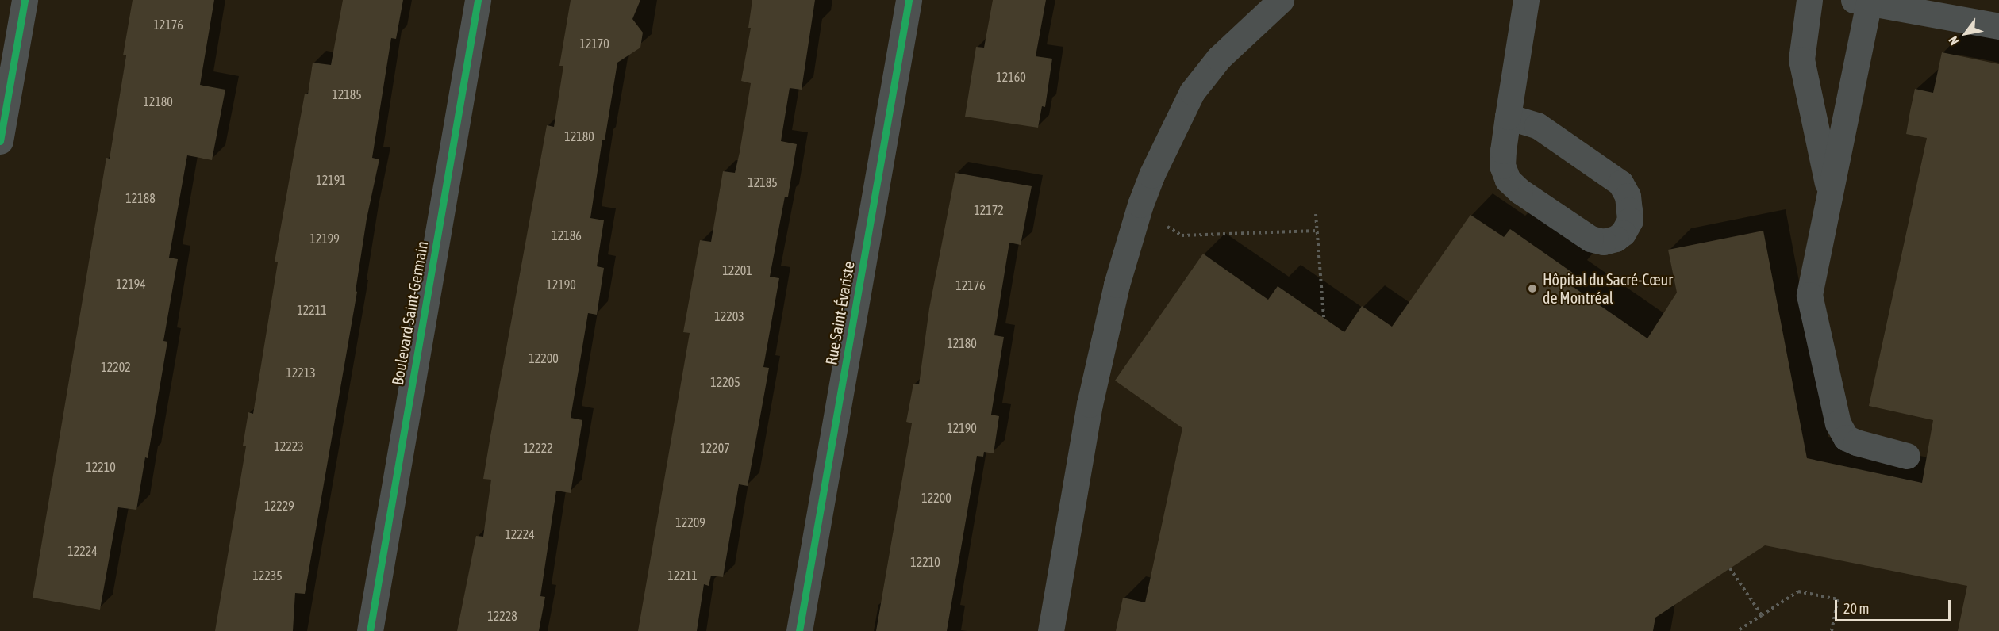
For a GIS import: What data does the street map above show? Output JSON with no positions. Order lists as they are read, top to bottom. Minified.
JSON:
{"streets":{"street":["Boulevard Saint-Germain","Rue Saint-Évariste"]},"places":["Hôpital du Sacré-Cœur de Montréal"],"house_numbers":["12176","12170","12160","12185","12180","12180","12191","12185","12188","12172","12186","12199","12201","12194","12190","12176","12211","12203","12180","12200","12202","12213","12205","12190","12223","12222","12207","12210","12200","12229","12209","12224","12224","12210","12235","12211","12228"],"scale_bar":"20 m","north":"bottom left"}
